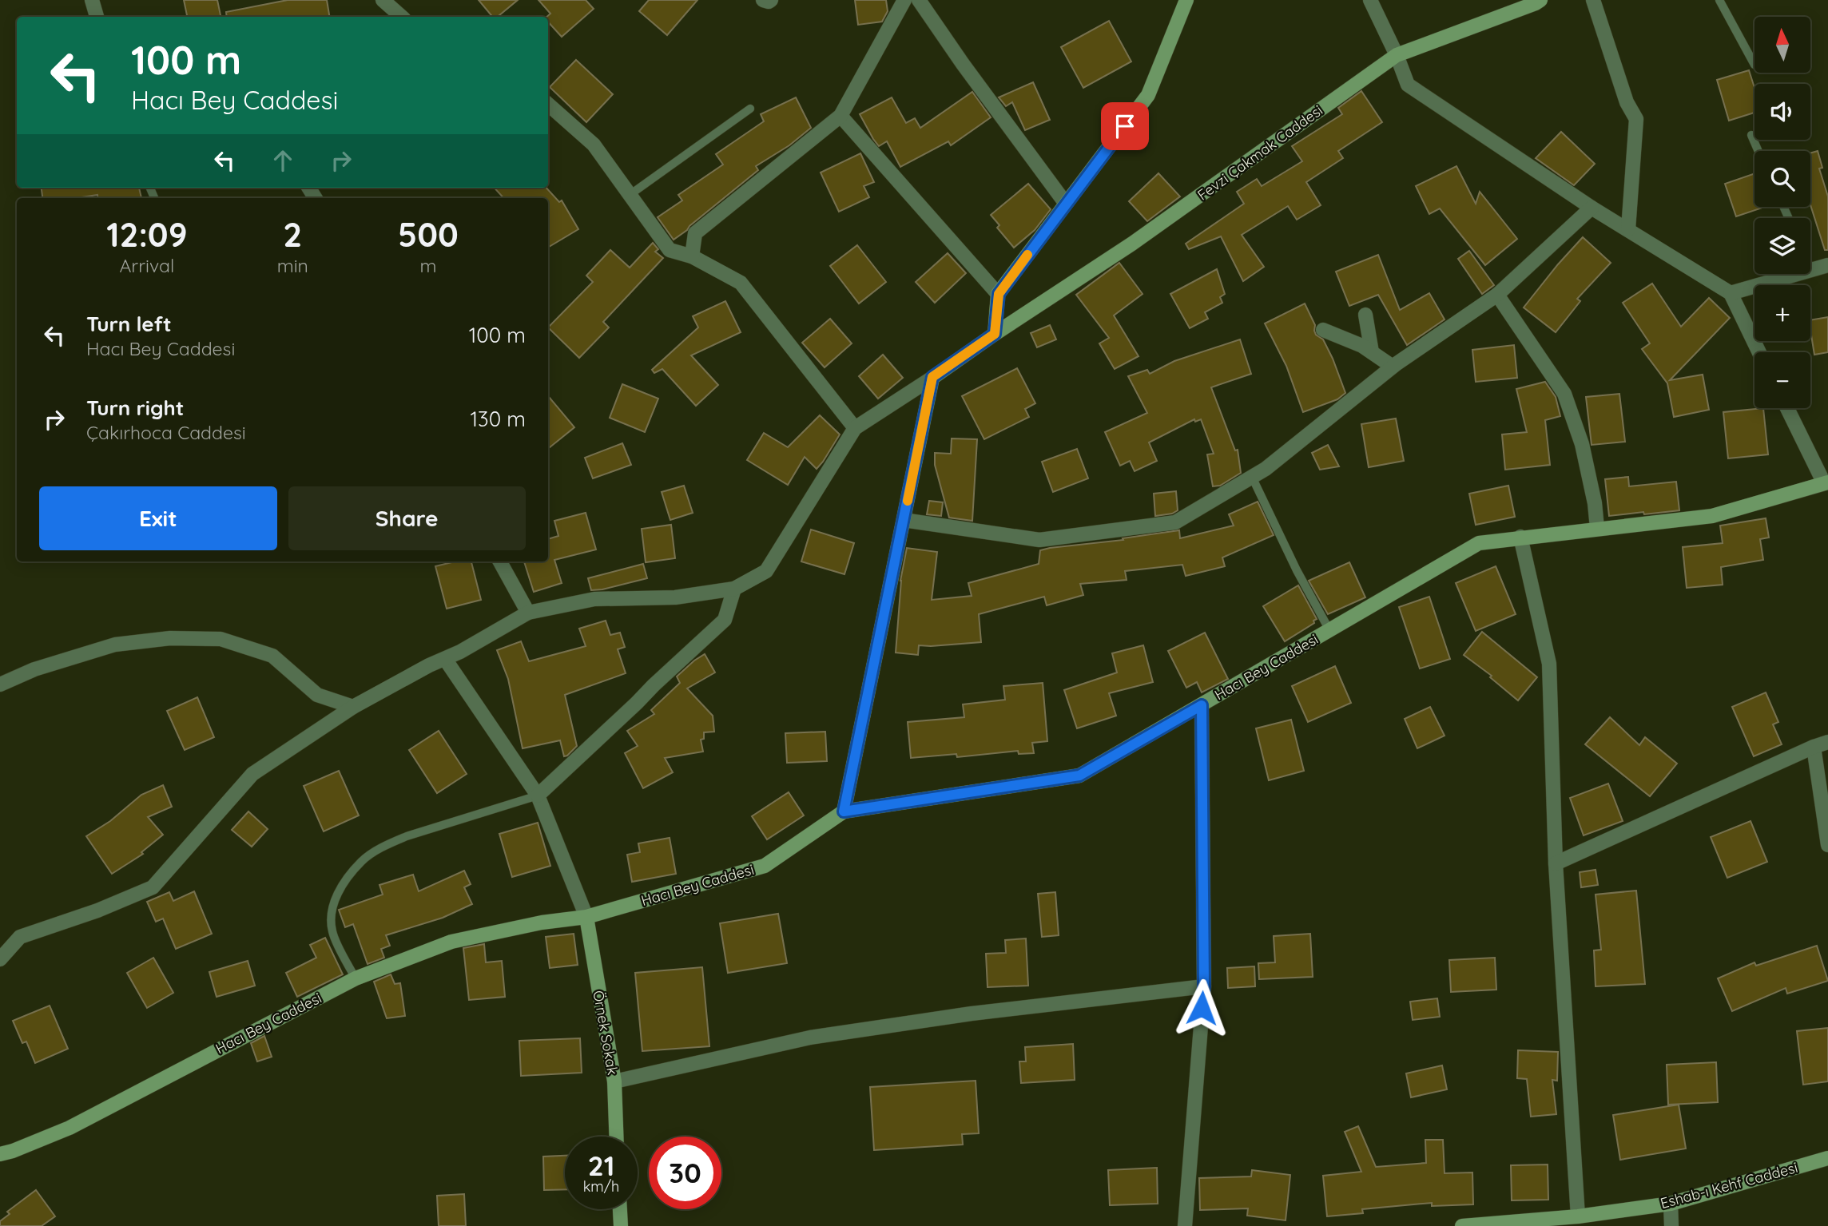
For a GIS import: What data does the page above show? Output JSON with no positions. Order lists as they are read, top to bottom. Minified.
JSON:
{"streets":{"street":["Fevzi Çakmak Caddesi","Hacı Bey Caddesi","Örnek Sokak","Eshab-ı Kehf Caddesi"]},"crossings":[["Hacı Bey Caddesi","Örnek Sokak"]],"north":"top","page":{"map_buttons":["+","−"],"turn":["100 m","Hacı Bey Caddesi"],"eta":["12:09","Arrival","2","min","500","m"],"list":[{"name":"Turn left","note":"Hacı Bey Caddesi","value":"100 m"},{"name":"Turn right","note":"Çakırhoca Caddesi","value":"130 m"}],"buttons":["Exit","Share"],"speed":"21 km/h","limit":"30"}}
